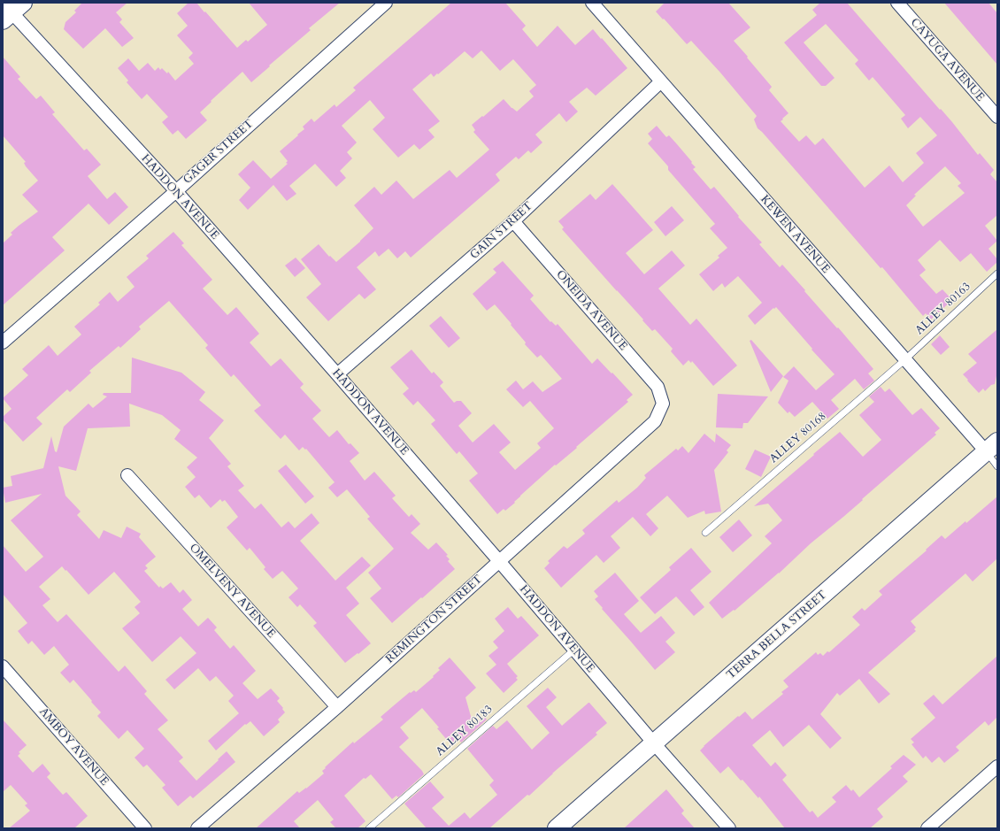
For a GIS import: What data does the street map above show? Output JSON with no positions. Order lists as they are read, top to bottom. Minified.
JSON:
{"streets":{"main road":["TERRA BELLA STREET"],"street":["CAYUGA AVENUE","GAGER STREET","HADDON AVENUE","GAIN STREET","KEWEN AVENUE","ONEIDA AVENUE","OMELVENY AVENUE","REMINGTON STREET","AMBOY AVENUE"],"lane":["ALLEY 80163","ALLEY 80168","ALLEY 80183"]},"crossings":[["GAGER STREET","HADDON AVENUE"],["HADDON AVENUE","GAIN STREET"],["HADDON AVENUE","REMINGTON STREET"],["HADDON AVENUE","TERRA BELLA STREET"],["HADDON AVENUE","ALLEY 80183"],["GAIN STREET","KEWEN AVENUE"],["GAIN STREET","ONEIDA AVENUE"],["KEWEN AVENUE","ALLEY 80163"],["KEWEN AVENUE","ALLEY 80168"],["KEWEN AVENUE","TERRA BELLA STREET"],["ALLEY 80163","ALLEY 80168"],["ONEIDA AVENUE","REMINGTON STREET"],["OMELVENY AVENUE","REMINGTON STREET"]]}
